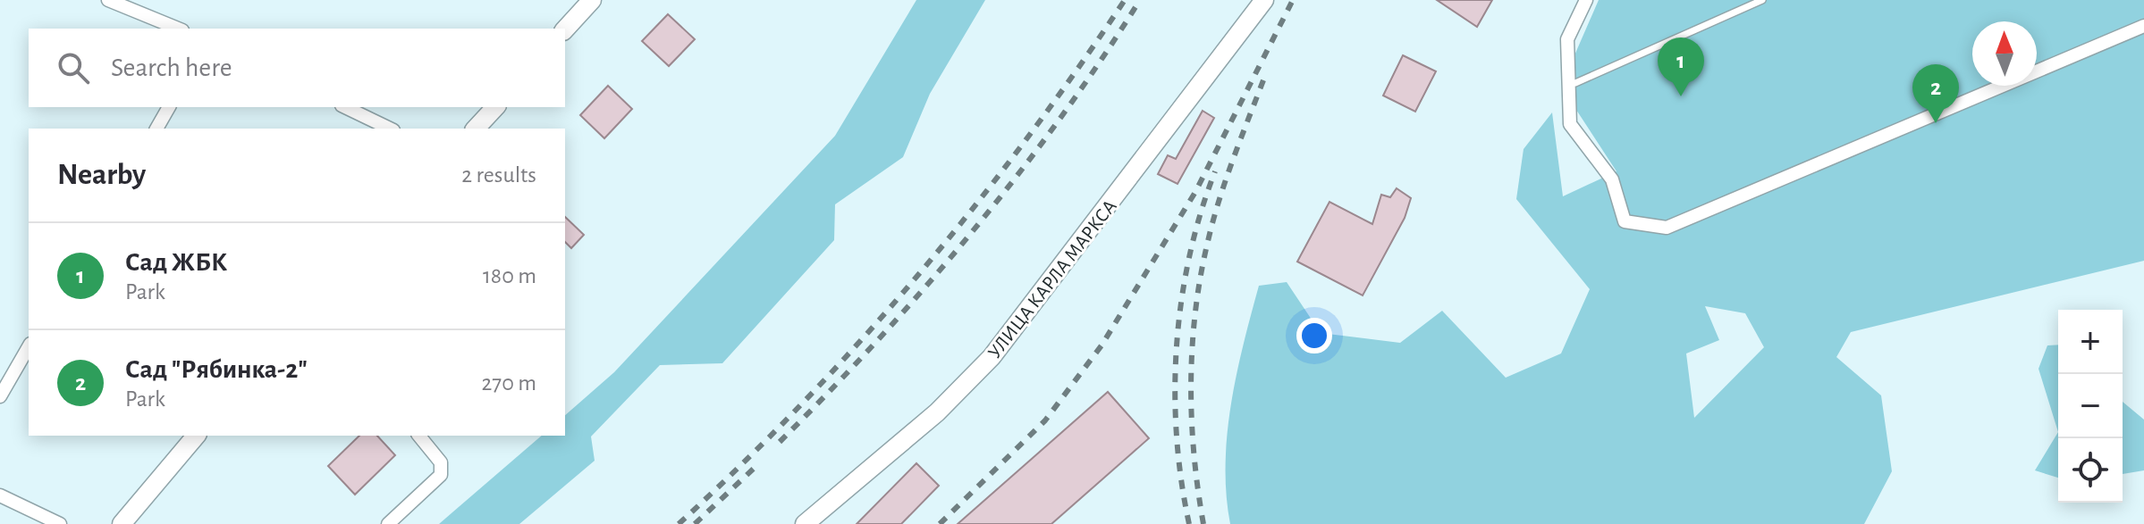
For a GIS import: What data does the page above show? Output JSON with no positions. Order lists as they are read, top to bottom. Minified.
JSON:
{"streets":{"main road":["УЛИЦА КАРЛА МАРКСА"]},"north":"top","page":{"search":"Search here","pins":["1","2"],"heading":["Nearby","2 results"],"list":[{"mark":"1","name":"Сад ЖБК","note":"Park","value":"180 m"},{"mark":"2","name":"Сад \"Рябинка-2\"","note":"Park","value":"270 m"}],"map_buttons":["+","−"]}}
